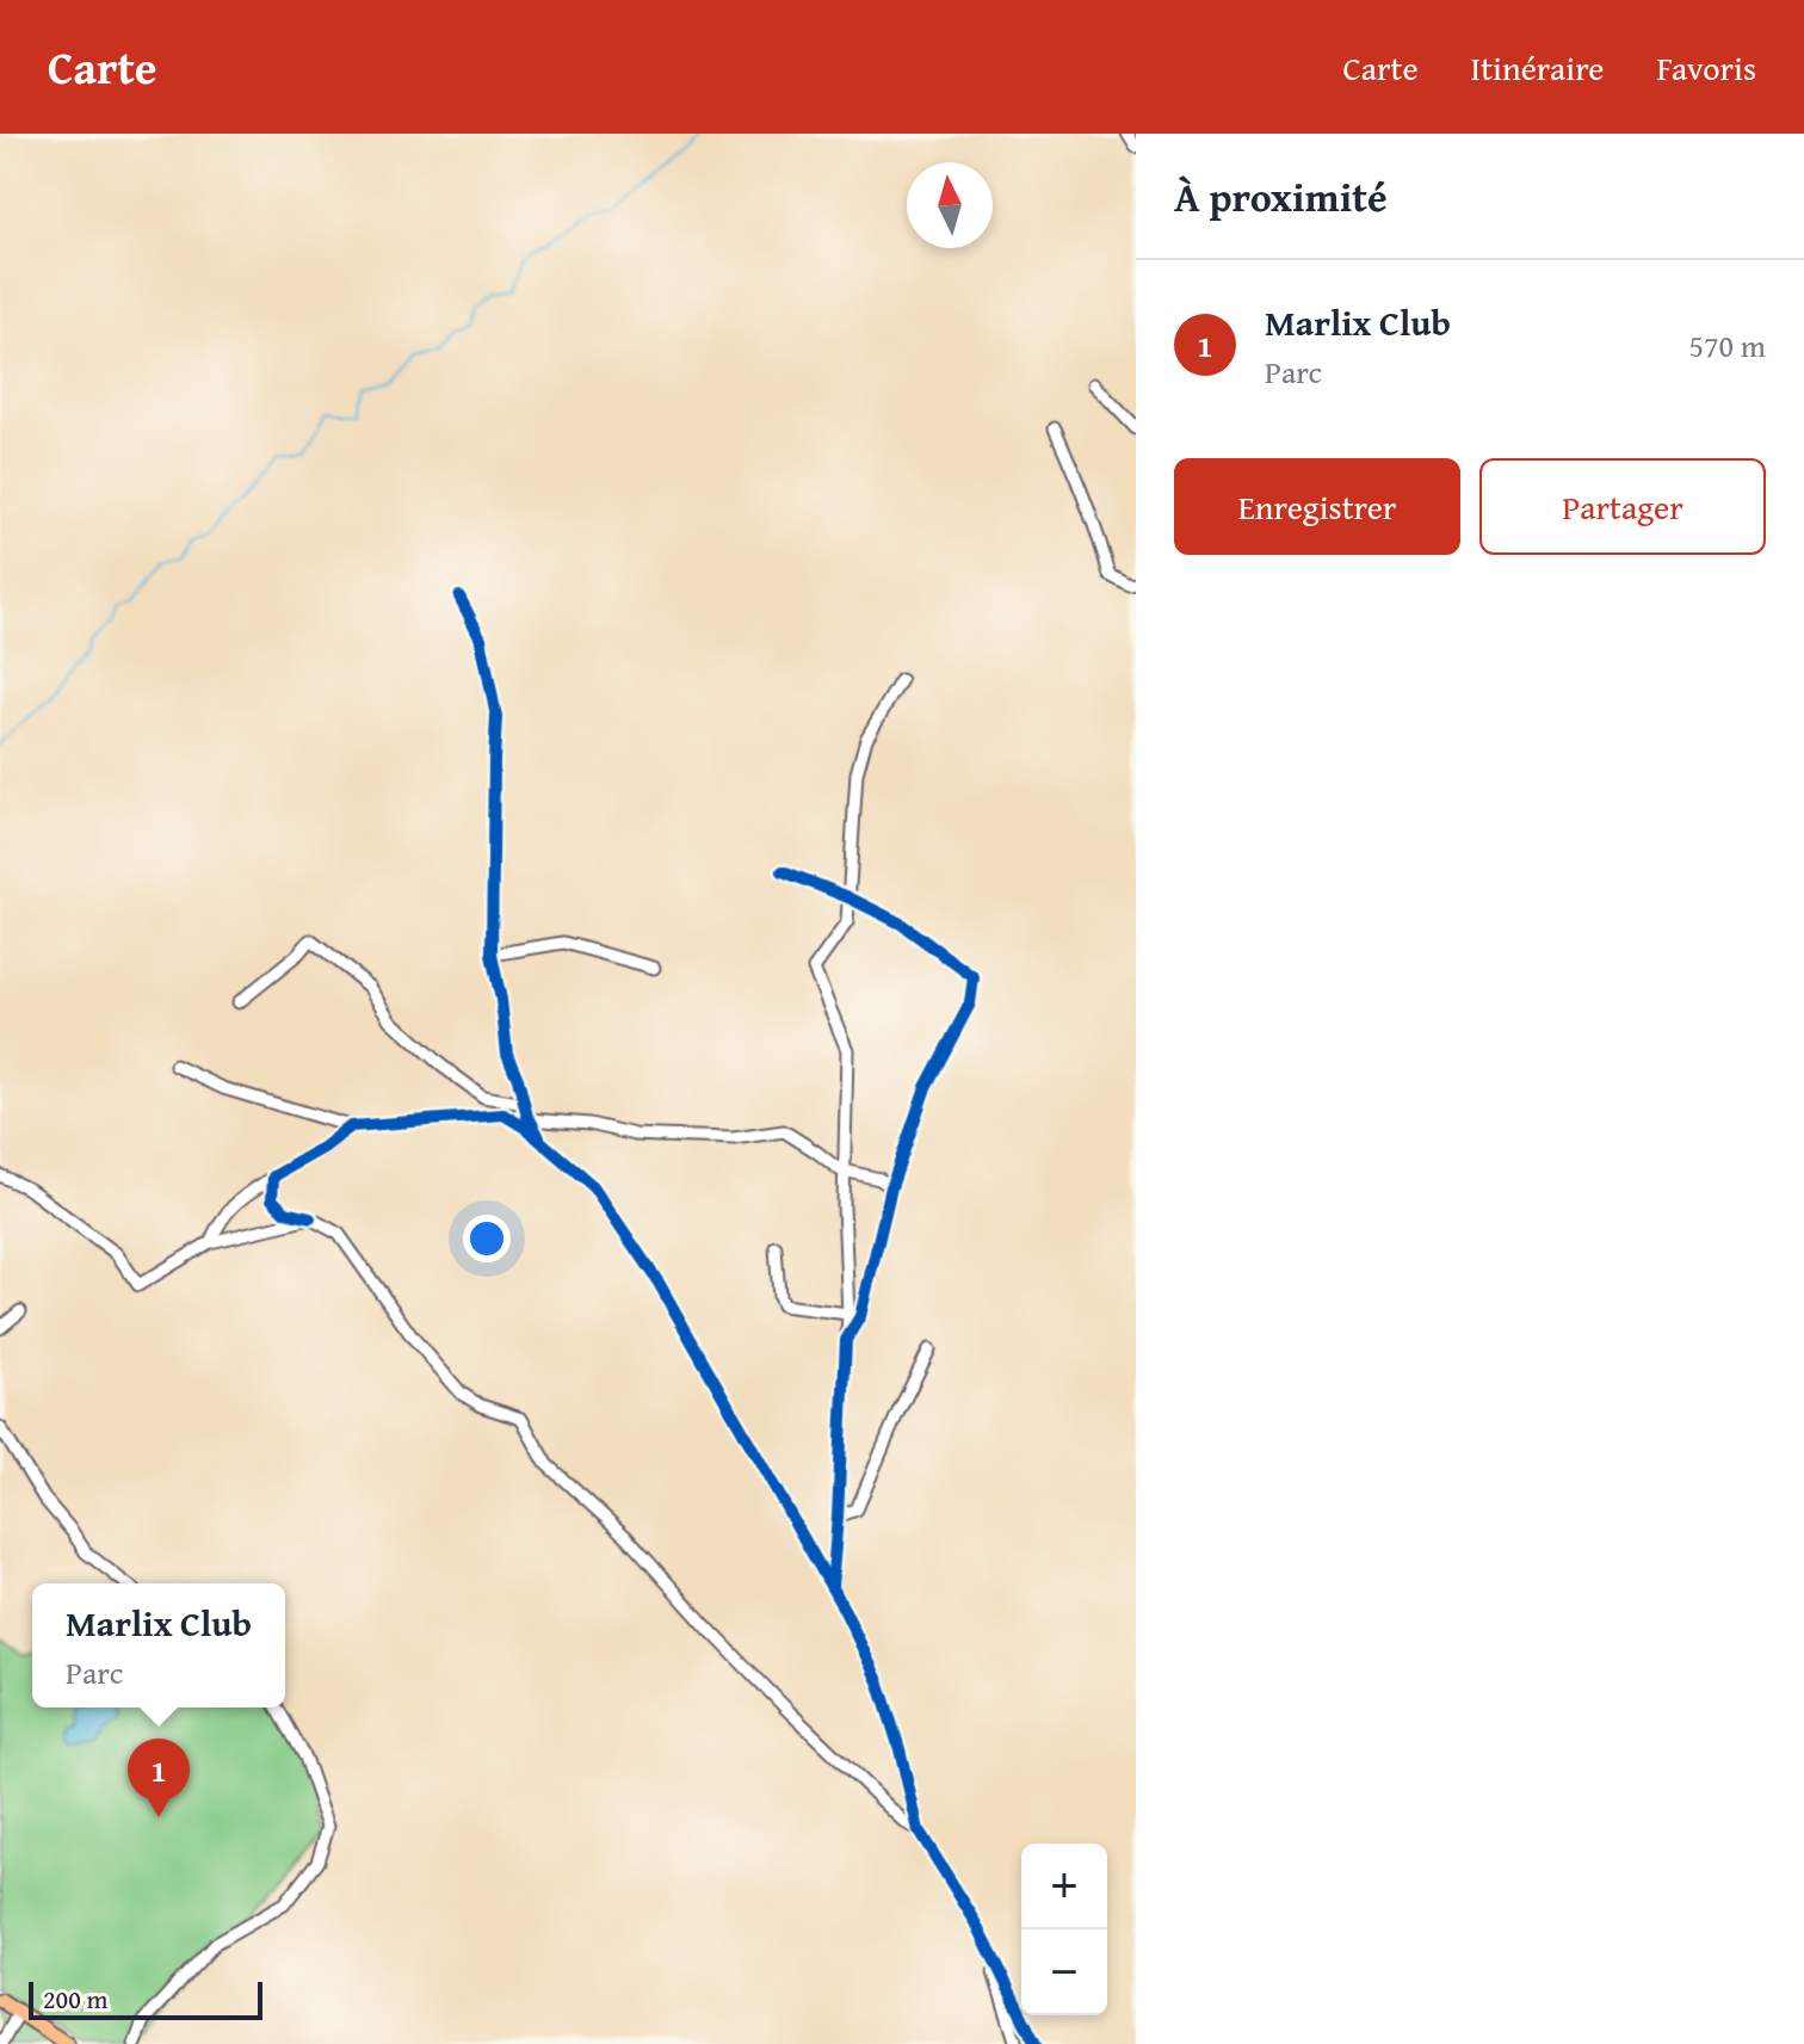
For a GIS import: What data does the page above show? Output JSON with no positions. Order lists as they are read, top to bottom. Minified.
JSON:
{"scale_bar":"200 m","north":"top","page":{"header":"Carte","nav":["Carte","Itinéraire","Favoris"],"heading":"À proximité","list":[{"mark":"1","name":"Marlix Club","note":"Parc","value":"570 m"}],"buttons":["Enregistrer","Partager"],"popup":["Marlix Club","Parc"],"pins":"1","map_buttons":["+","−"],"scale":"200 m"}}
